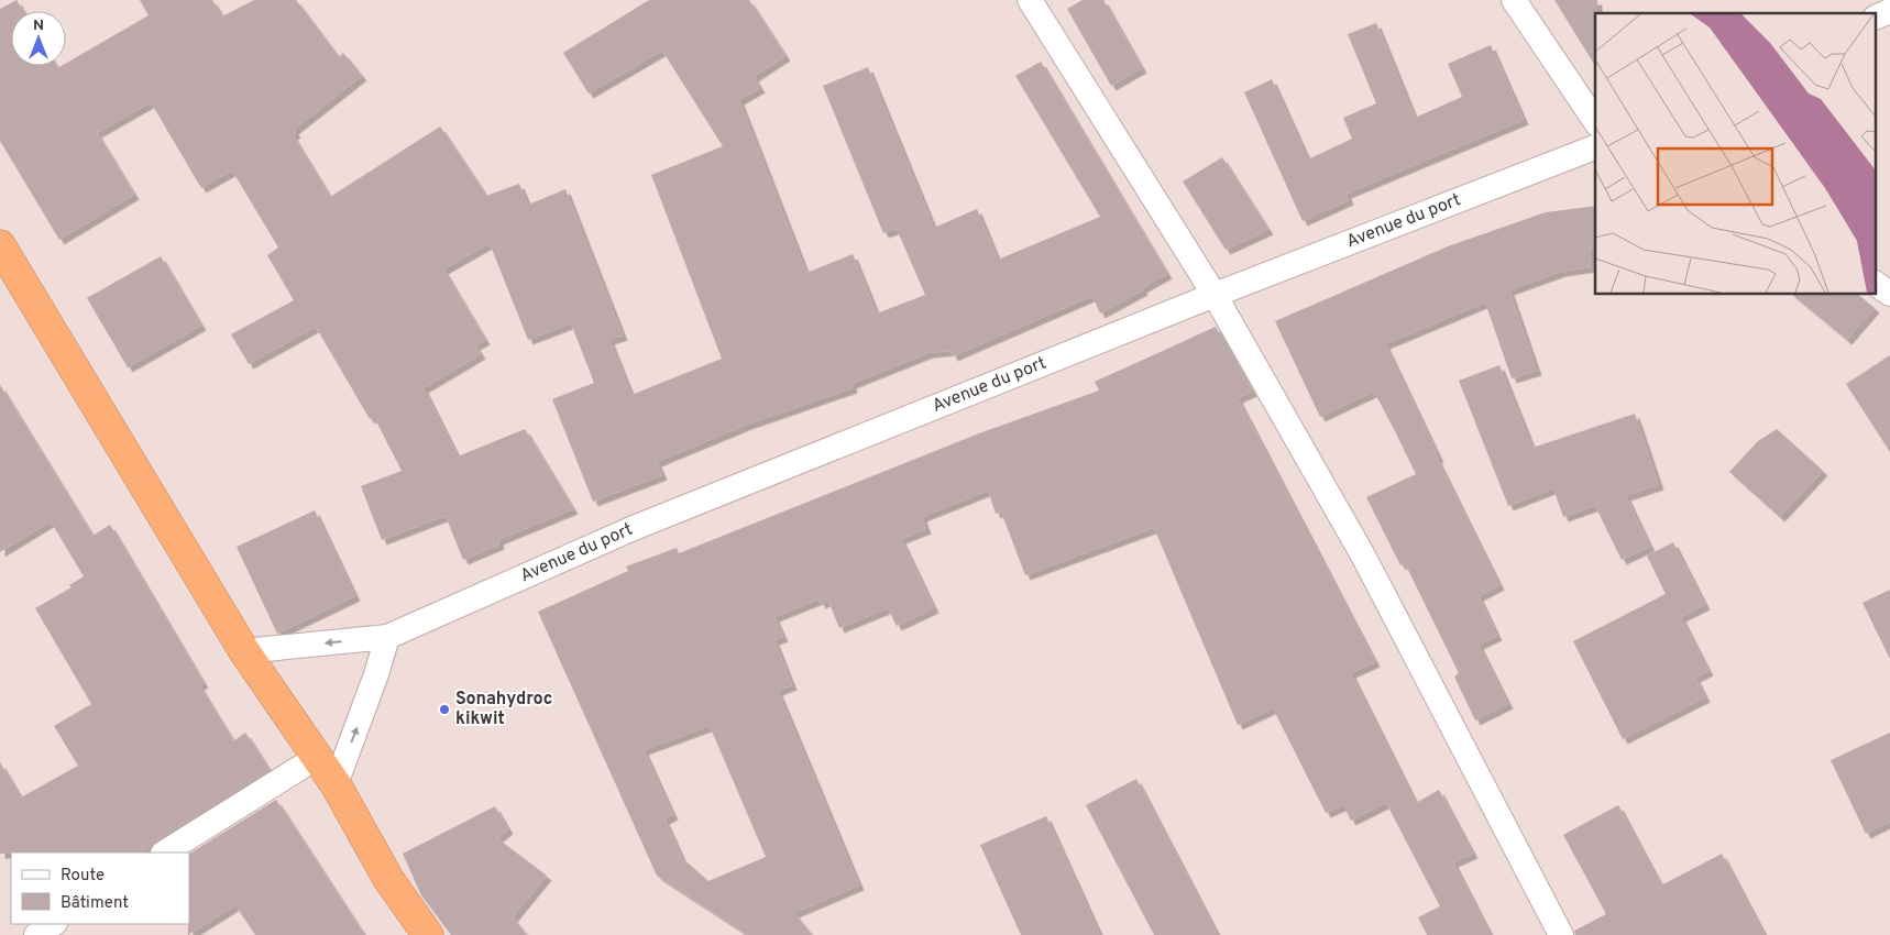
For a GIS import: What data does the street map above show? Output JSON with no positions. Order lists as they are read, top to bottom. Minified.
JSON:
{"streets":{"street":["Avenue du port"]},"places":["Sonahydroc kikwit"],"legend":["Route","Bâtiment"],"north":"top"}
